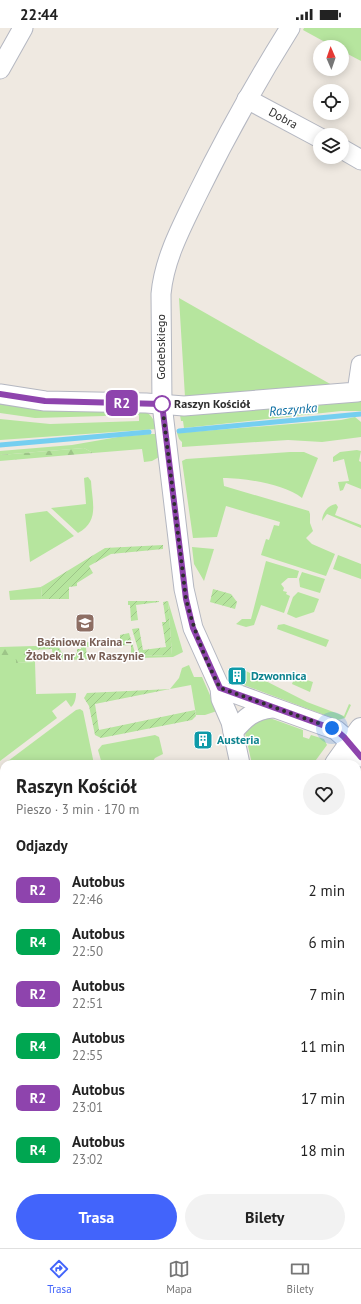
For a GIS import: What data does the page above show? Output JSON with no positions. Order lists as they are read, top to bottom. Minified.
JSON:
{"streets":{"street":["Dobra","Godebskiego"]},"crossings":[["Dobra","Godebskiego"]],"water":["Raszynka"],"places":{"other":["Raszyn Kościół"],"school or university":["Baśniowa Kraina – Żłobek nr 1 w Raszynie"],"building":["Dzwonnica","Austeria"]},"lines":["bus line R2"],"north":"top","page":{"status":"22:44","on_map":"R2","heading":[["Raszyn Kościół","Pieszo · 3 min · 170 m"],"Odjazdy"],"list":[{"mark":"R2","name":"Autobus","note":"22:46","value":"2 min"},{"mark":"R4","name":"Autobus","note":"22:50","value":"6 min"},{"mark":"R2","name":"Autobus","note":"22:51","value":"7 min"},{"mark":"R4","name":"Autobus","note":"22:55","value":"11 min"},{"mark":"R2","name":"Autobus","note":"23:01","value":"17 min"},{"mark":"R4","name":"Autobus","note":"23:02","value":"18 min"}],"buttons":["Trasa","Bilety"],"tabs":["Trasa","Mapa","Bilety"]}}
